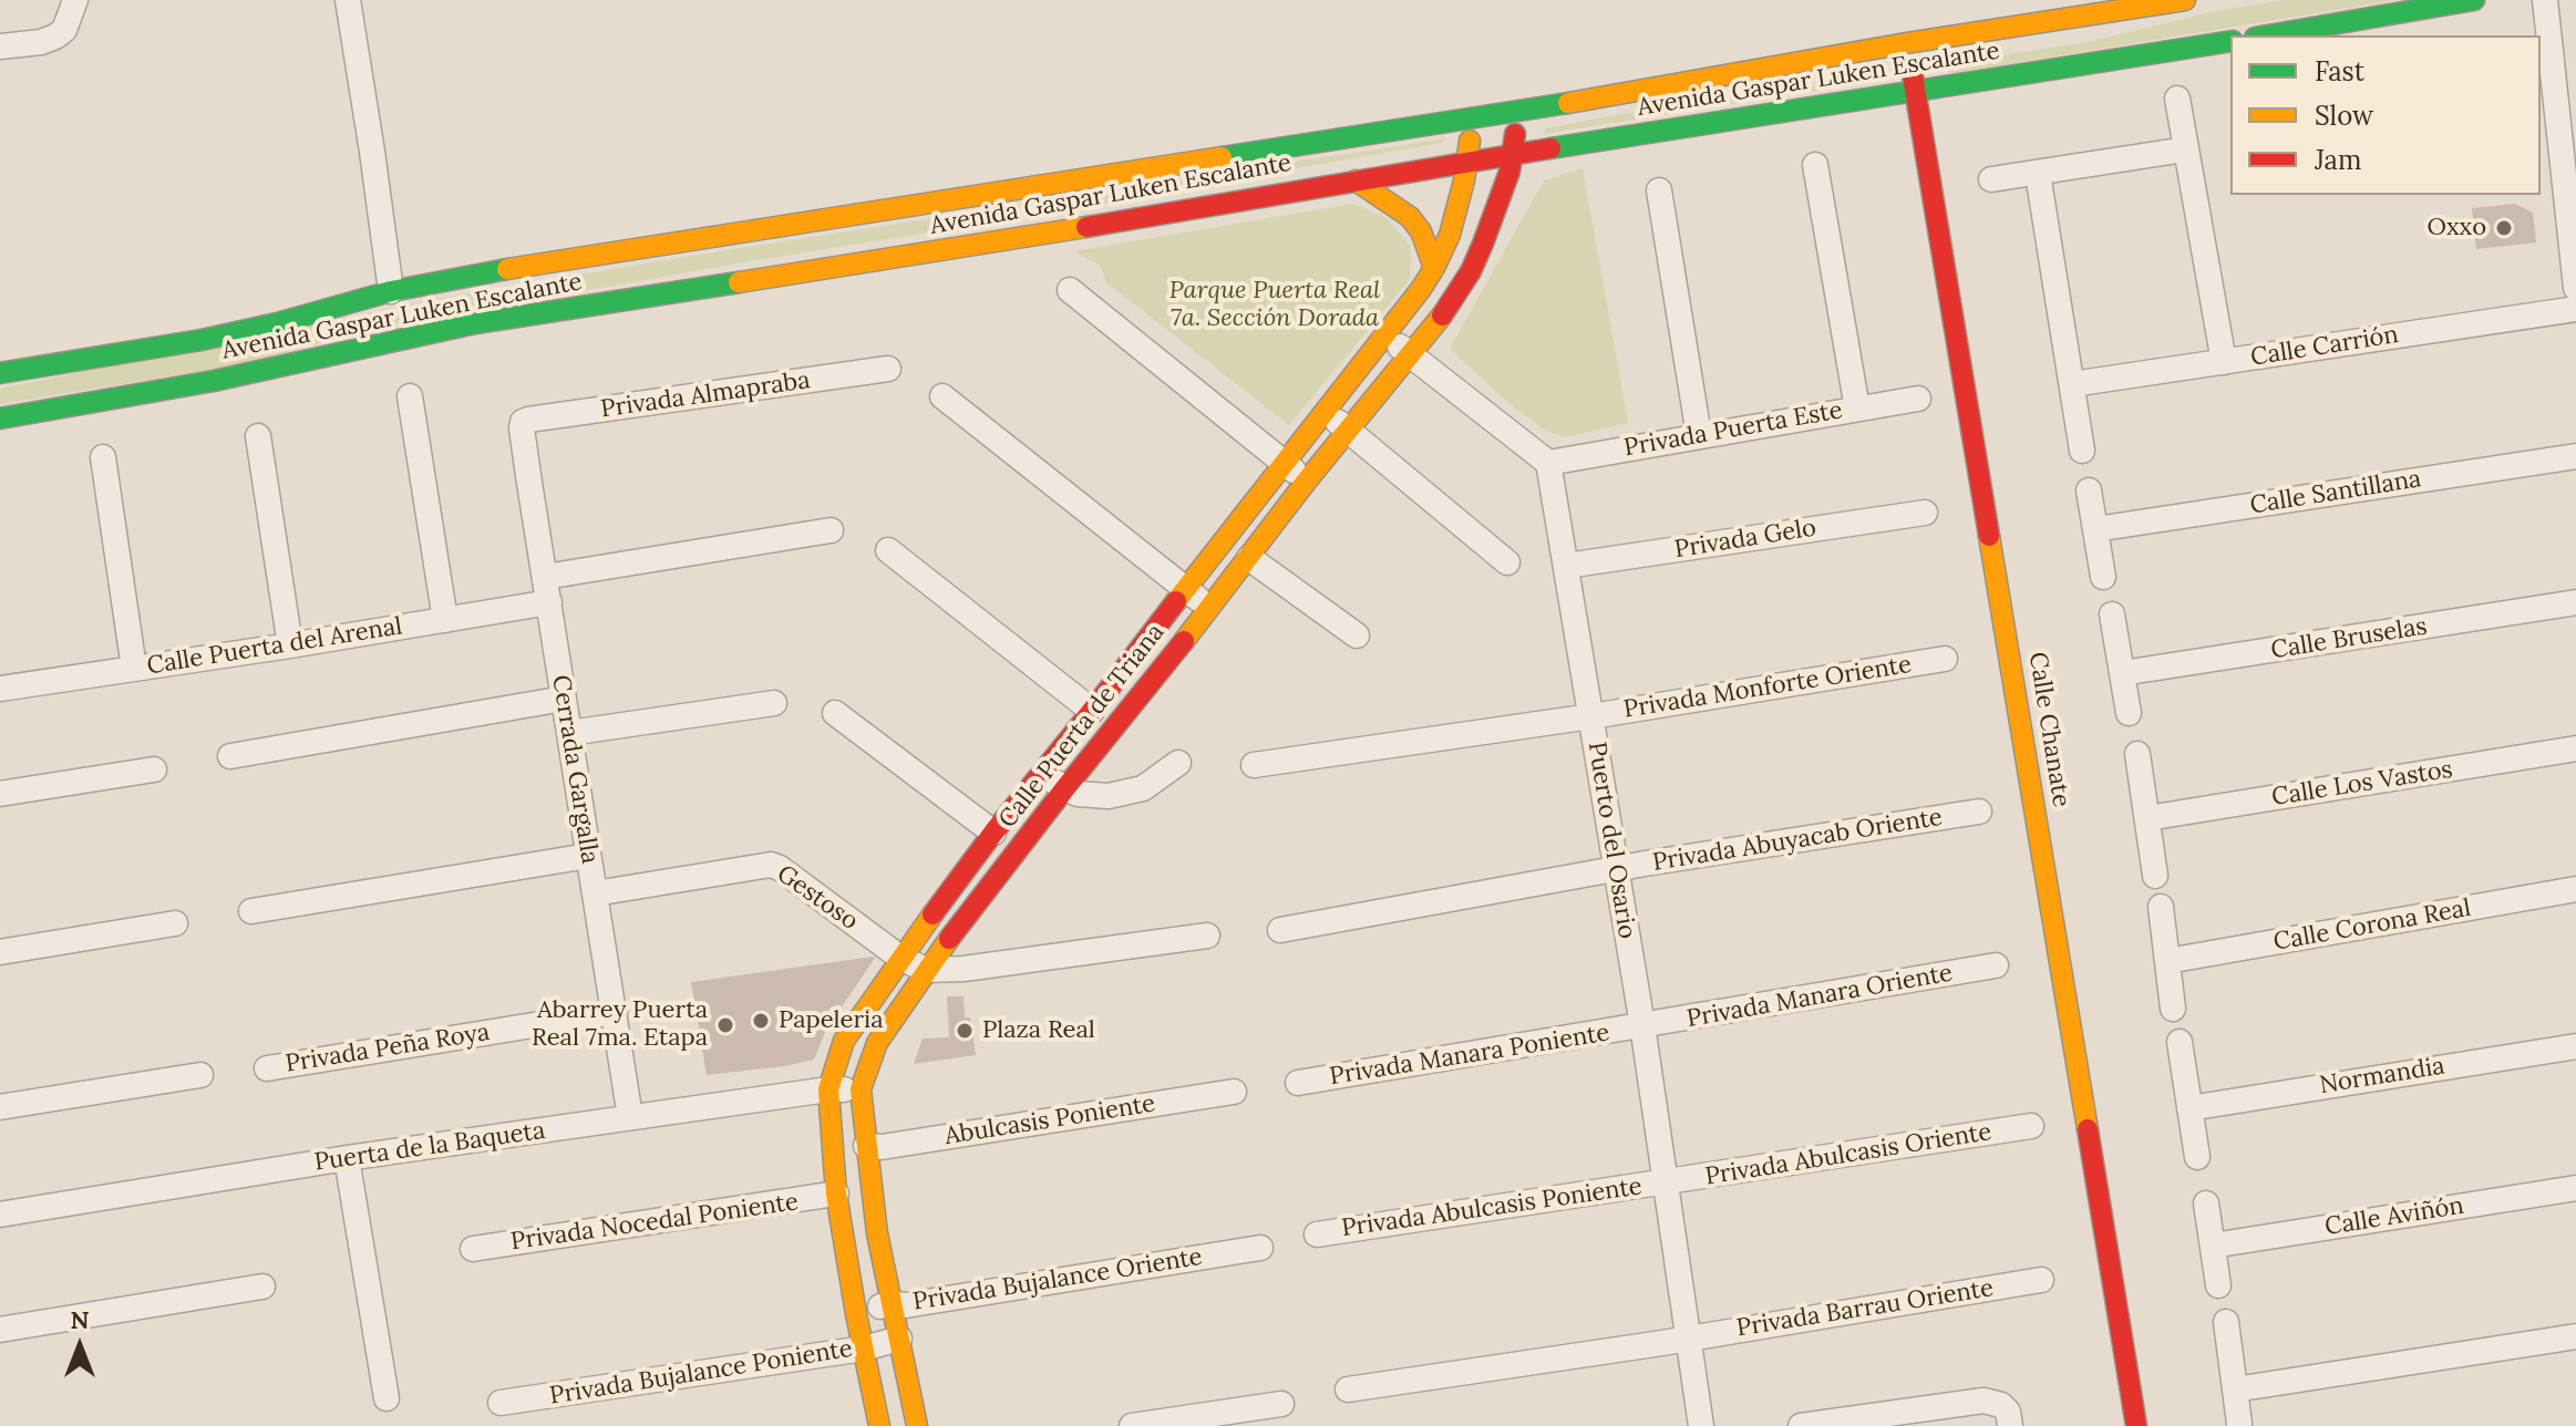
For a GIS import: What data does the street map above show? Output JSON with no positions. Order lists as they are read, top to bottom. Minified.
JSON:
{"streets":{"street":["Avenida Gaspar Luken Escalante","Calle Carrión","Privada Almapraba","Privada Puerta Este","Calle Santillana","Privada Gelo","Calle Bruselas","Calle Puerta del Arenal","Privada Monforte Oriente","Calle Puerta de Triana","Calle Chanate","Cerrada Gargalla","Calle Los Vastos","Puerto del Osario","Privada Abuyacab Oriente","Gestoso","Calle Corona Real","Privada Manara Oriente","Privada Peña Roya","Privada Manara Poniente","Normandia","Abulcasis Poniente","Puerta de la Baqueta","Privada Abulcasis Oriente","Privada Abulcasis Poniente","Calle Aviñón","Privada Nocedal Poniente","Privada Bujalance Oriente","Privada Barrau Oriente","Privada Bujalance Poniente"]},"crossings":[["Avenida Gaspar Luken Escalante","Calle Puerta de Triana"],["Avenida Gaspar Luken Escalante","Calle Chanate"],["Privada Almapraba","Cerrada Gargalla"],["Privada Puerta Este","Puerto del Osario"],["Privada Gelo","Puerto del Osario"],["Calle Puerta del Arenal","Cerrada Gargalla"],["Privada Monforte Oriente","Puerto del Osario"],["Calle Puerta de Triana","Gestoso"],["Calle Puerta de Triana","Abulcasis Poniente"],["Calle Puerta de Triana","Puerta de la Baqueta"],["Calle Puerta de Triana","Privada Nocedal Poniente"],["Calle Puerta de Triana","Privada Bujalance Oriente"],["Calle Puerta de Triana","Privada Bujalance Poniente"],["Cerrada Gargalla","Gestoso"],["Cerrada Gargalla","Privada Peña Roya"],["Cerrada Gargalla","Puerta de la Baqueta"],["Puerto del Osario","Privada Abuyacab Oriente"],["Puerto del Osario","Privada Manara Oriente"],["Puerto del Osario","Privada Manara Poniente"],["Puerto del Osario","Privada Abulcasis Oriente"],["Puerto del Osario","Privada Abulcasis Poniente"],["Puerto del Osario","Privada Barrau Oriente"],["Privada Manara Oriente","Privada Manara Poniente"],["Privada Abulcasis Oriente","Privada Abulcasis Poniente"]],"parks":["Parque Puerta Real 7a. Sección Dorada"],"places":["Oxxo","Papeleria","Abarrey Puerta Real 7ma. Etapa","Plaza Real"],"legend":["Fast","Slow","Jam"],"north":"top"}
